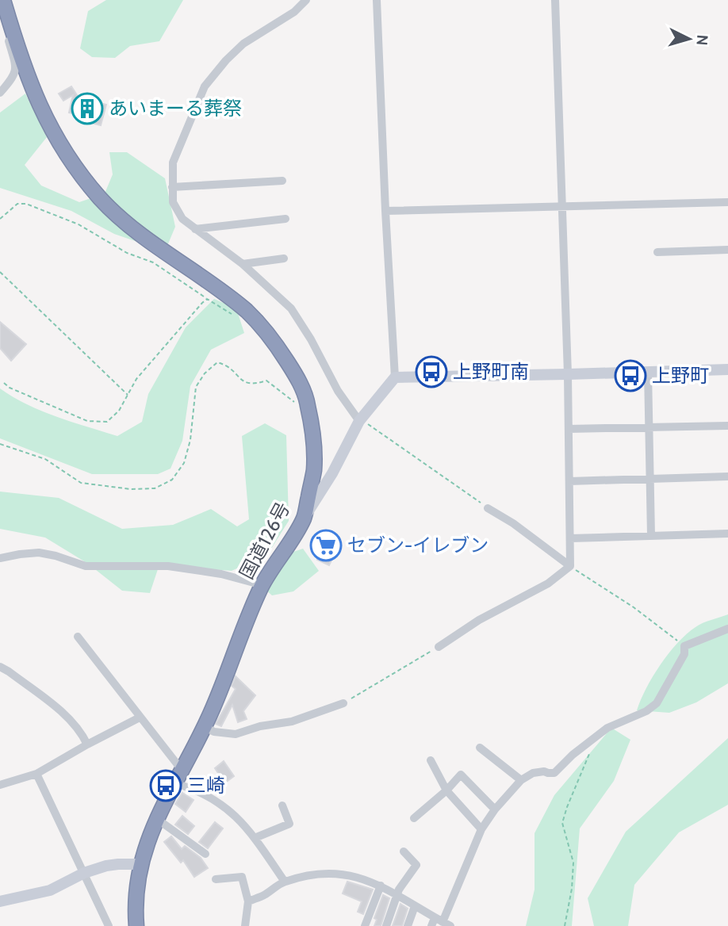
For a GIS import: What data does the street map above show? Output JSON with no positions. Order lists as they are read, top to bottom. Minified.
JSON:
{"streets":{"highway":["国道126号"]},"places":{"building":["あいまーる葬祭"],"bus stop":["上野町南","上野町","三崎"],"supermarket":["セブン-イレブン"]},"north":"right"}
